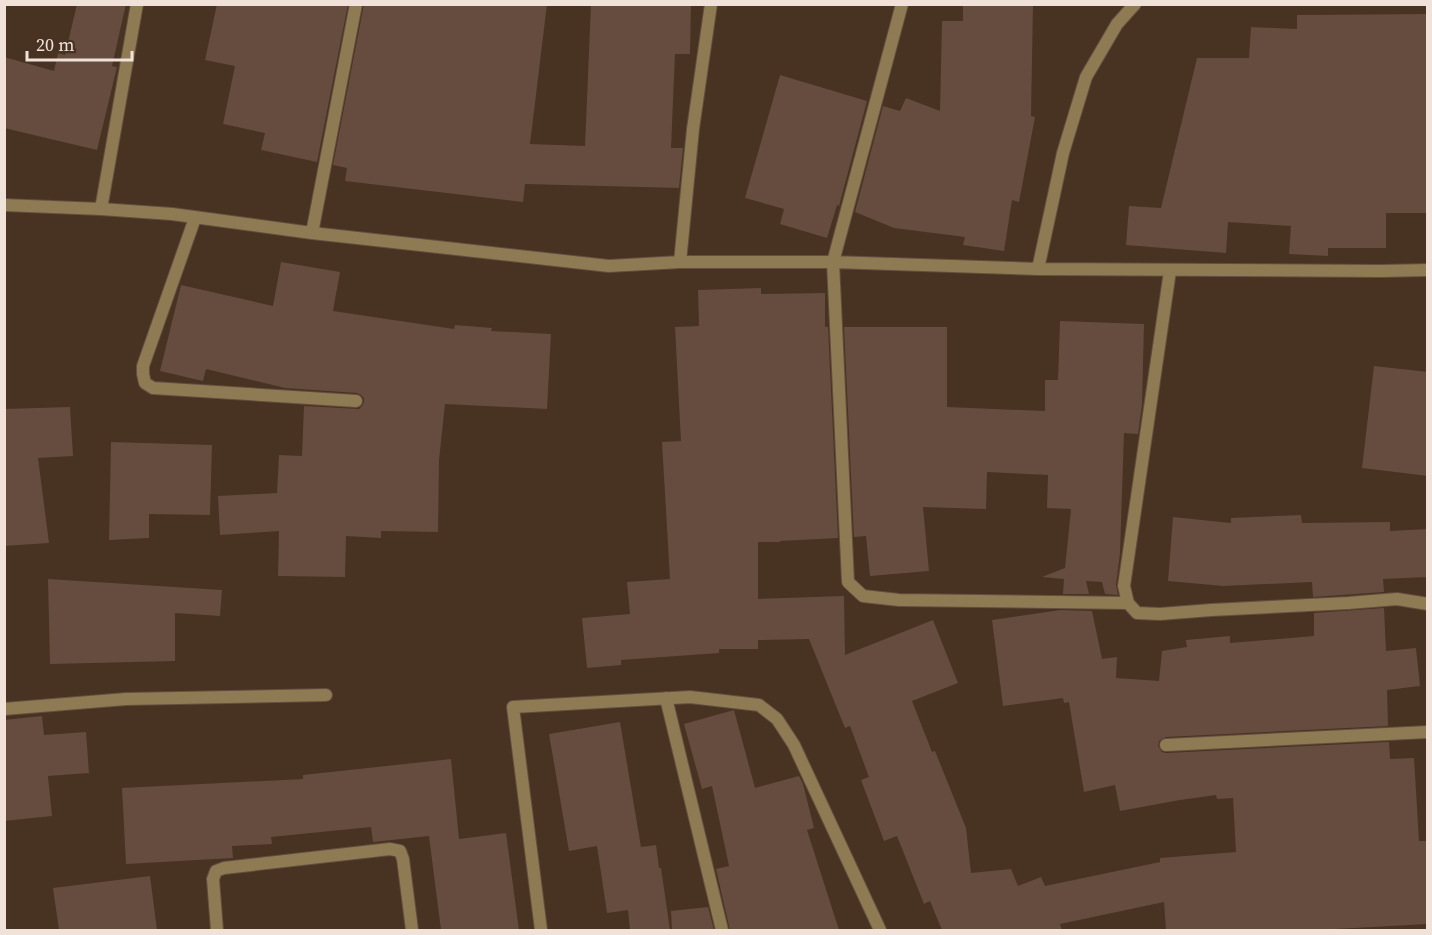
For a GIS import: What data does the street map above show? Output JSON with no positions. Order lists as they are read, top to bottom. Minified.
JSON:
{"scale_bar":"20 m"}
